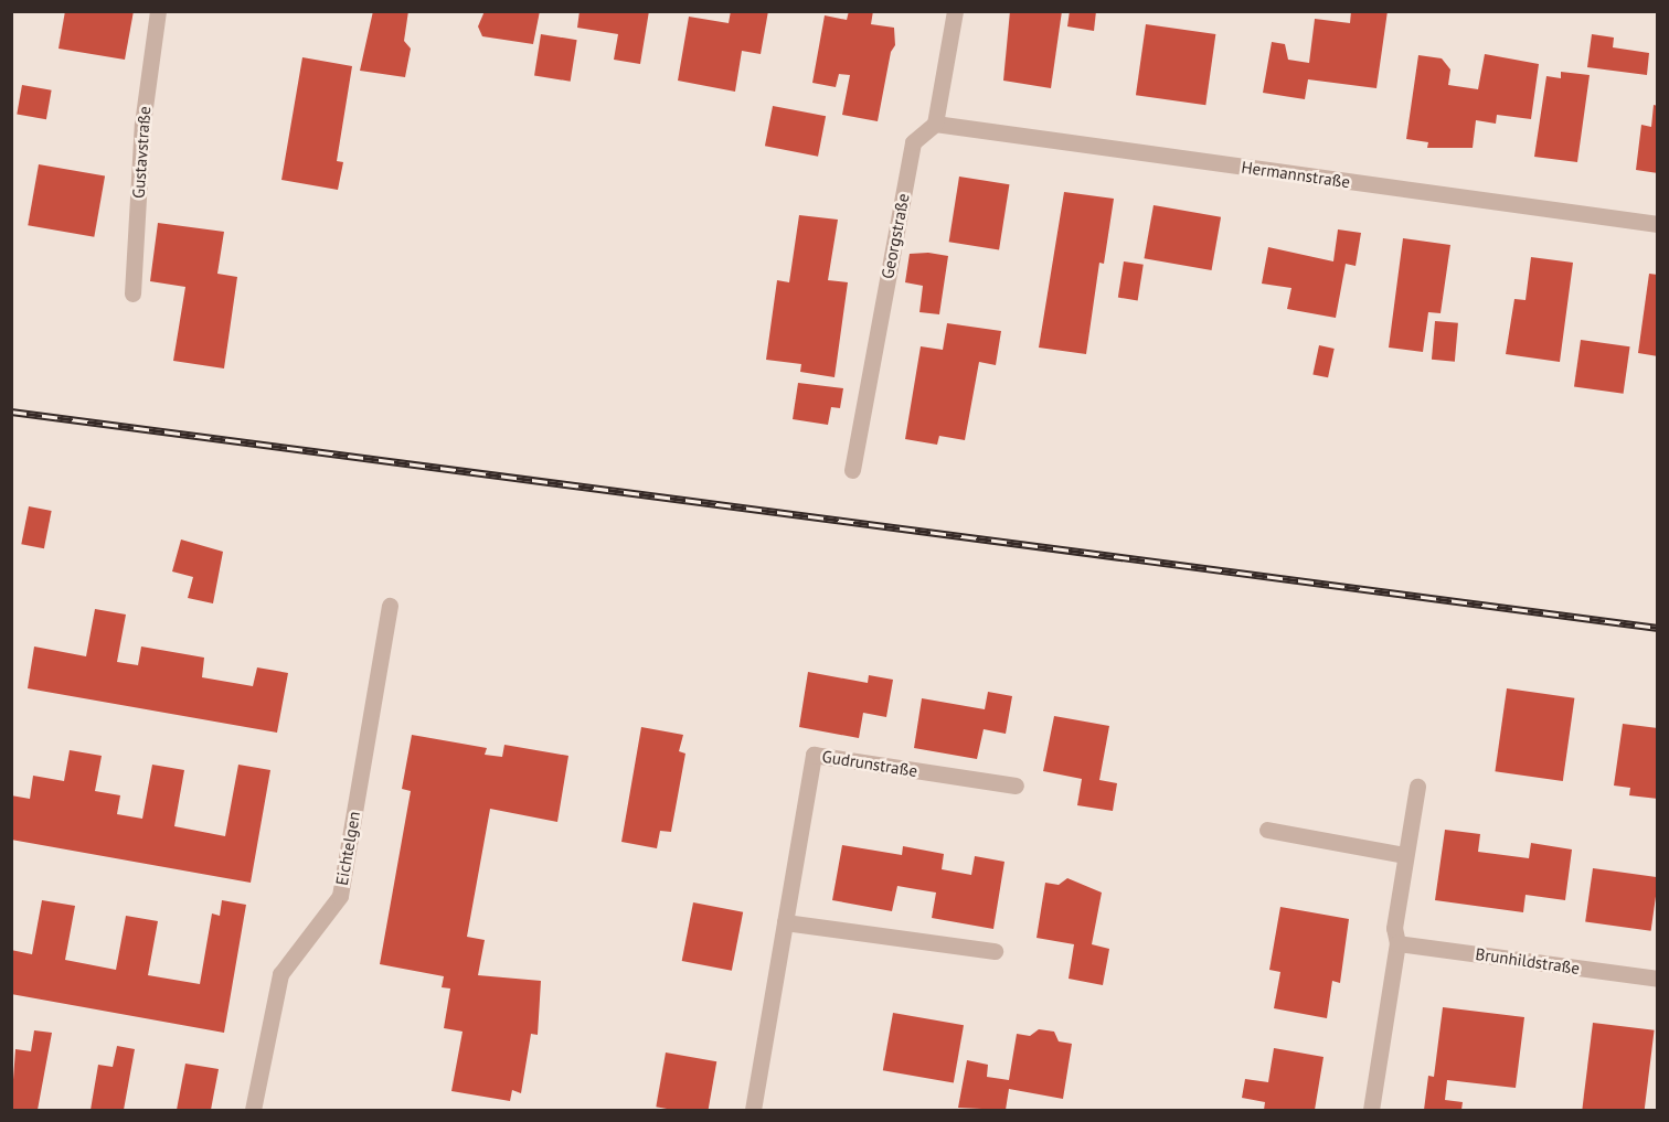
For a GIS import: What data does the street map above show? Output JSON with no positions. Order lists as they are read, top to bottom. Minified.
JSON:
{"streets":{"street":["Gustavstraße","Hermannstraße","Georgstraße","Gudrunstraße","Eichtelgen","Brunhildstraße"]},"crossings":[["Hermannstraße","Georgstraße"]]}
